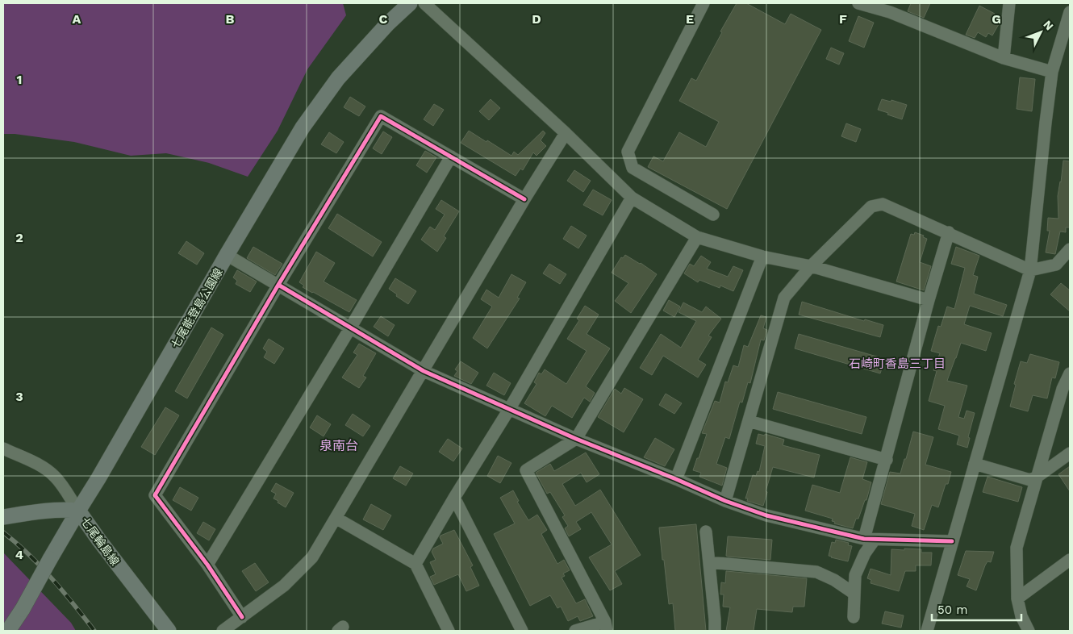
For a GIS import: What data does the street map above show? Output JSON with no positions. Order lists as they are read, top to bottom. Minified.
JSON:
{"streets":{"main road":["七尾能登島公園線","七尾輪島線"]},"crossings":[["七尾能登島公園線","七尾輪島線"]],"districts":["石崎町香島三丁目","泉南台"],"scale_bar":"50 m","north":"top right","grid":{"columns":["A","B","C","D","E","F","G"],"rows":["1","2","3","4"]}}
